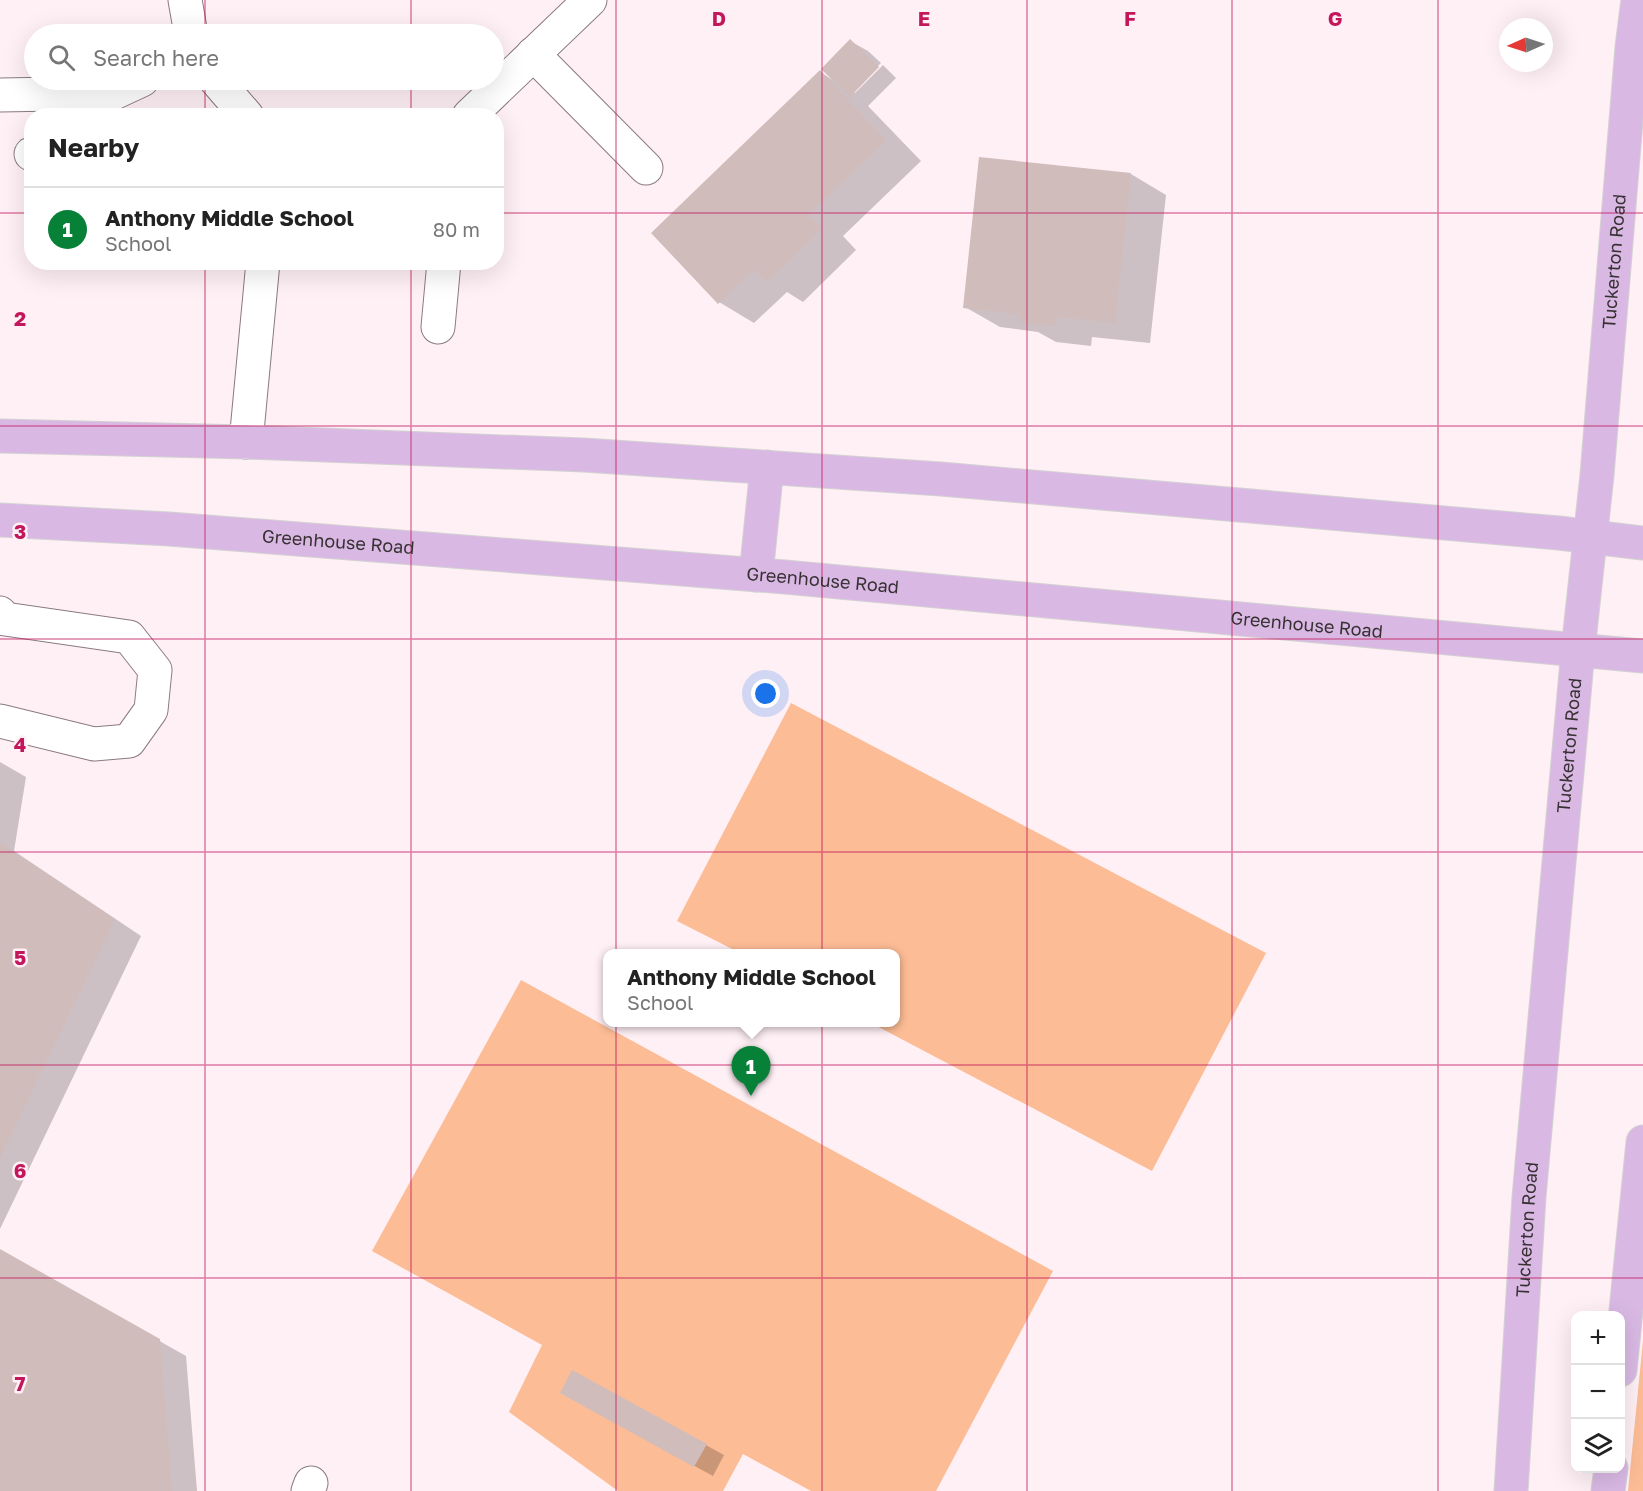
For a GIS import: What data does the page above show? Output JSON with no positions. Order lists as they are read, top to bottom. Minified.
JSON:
{"streets":{"main road":["Tuckerton Road","Greenhouse Road"]},"crossings":[["Tuckerton Road","Greenhouse Road"]],"north":"left","page":{"search":"Search here","heading":"Nearby","list":[{"mark":"1","name":"Anthony Middle School","note":"School","value":"80 m"}],"popup":["Anthony Middle School","School"],"pins":"1","map_buttons":["+","−"]},"grid":{"columns":["D","E","F","G"],"rows":["2","3","4","5","6","7"]}}
